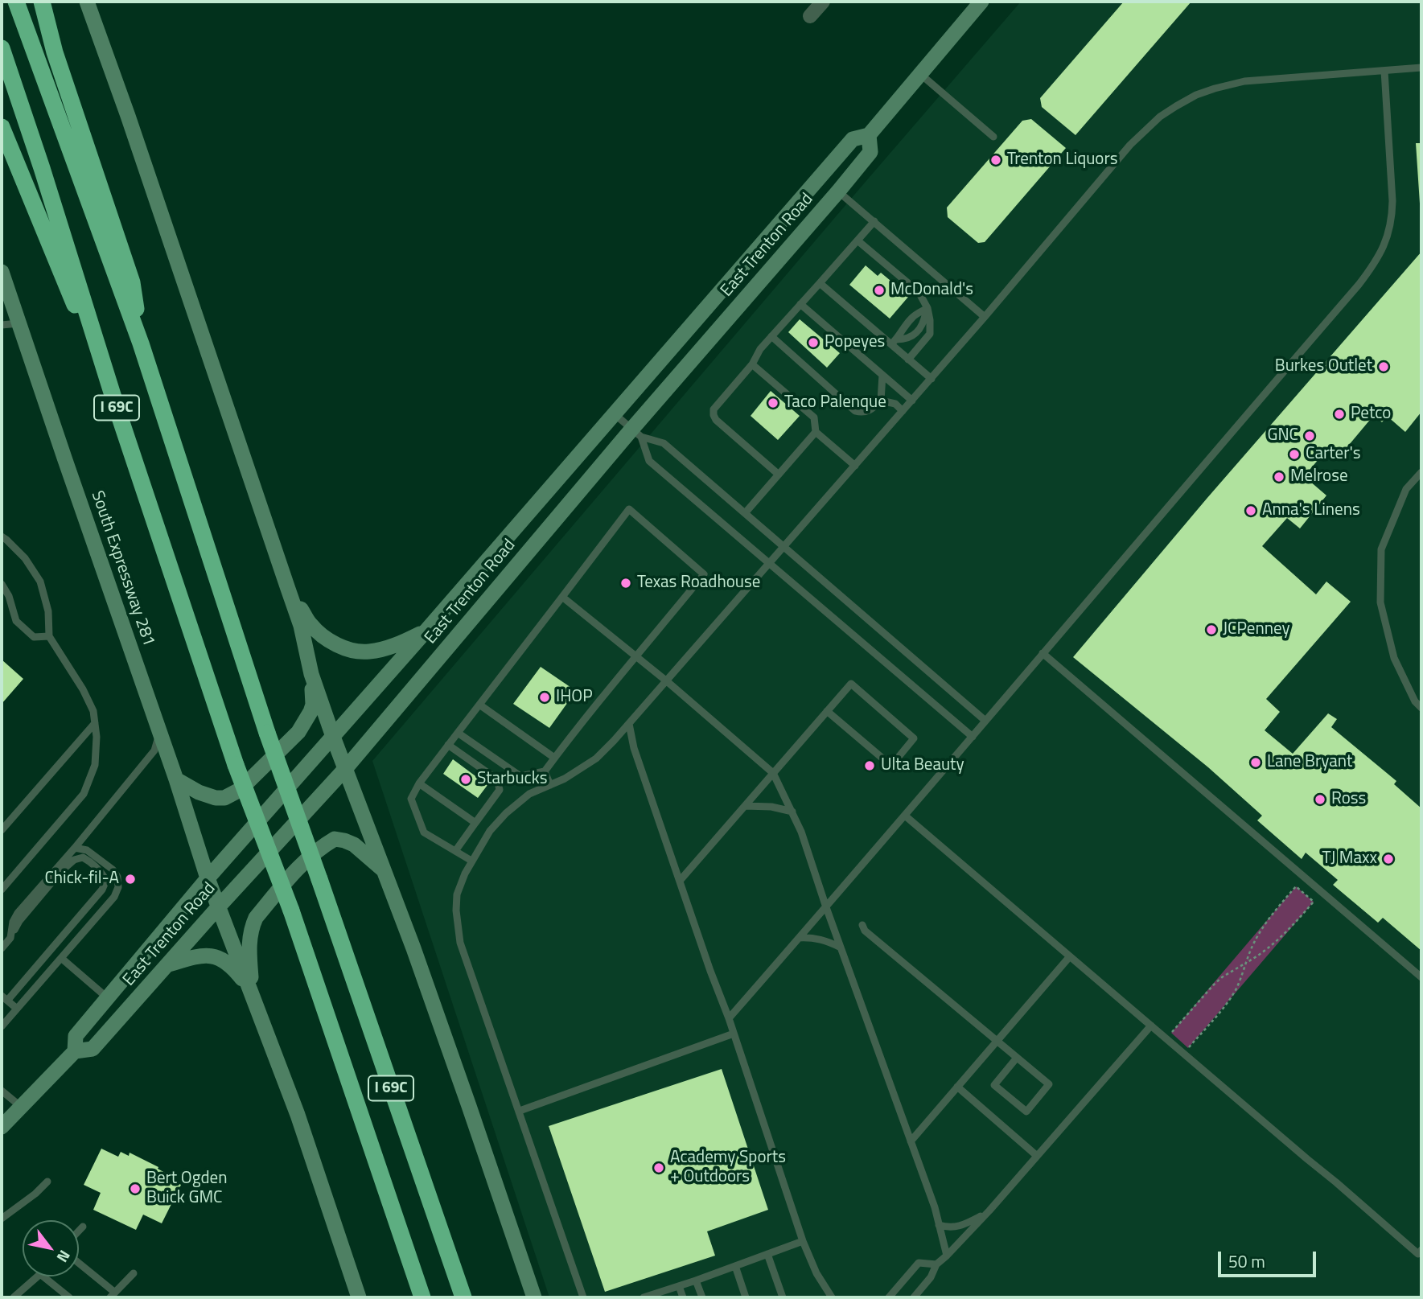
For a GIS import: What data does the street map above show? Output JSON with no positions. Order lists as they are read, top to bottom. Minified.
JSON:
{"streets":{"highway":["I 69C"],"main road":["East Trenton Road","South Expressway 281"]},"crossings":[["East Trenton Road","South Expressway 281"]],"places":["Trenton Liquors","McDonald's","Popeyes","Burkes Outlet","Taco Palenque","Petco","GNC","Carter's","Melrose","Anna's Linens","Texas Roadhouse","JCPenney","IHOP","Lane Bryant","Ulta Beauty","Starbucks","Ross","TJ Maxx","Chick-fil-A","Academy Sports + Outdoors","Bert Ogden Buick GMC"],"scale_bar":"50 m","north":"bottom right"}
